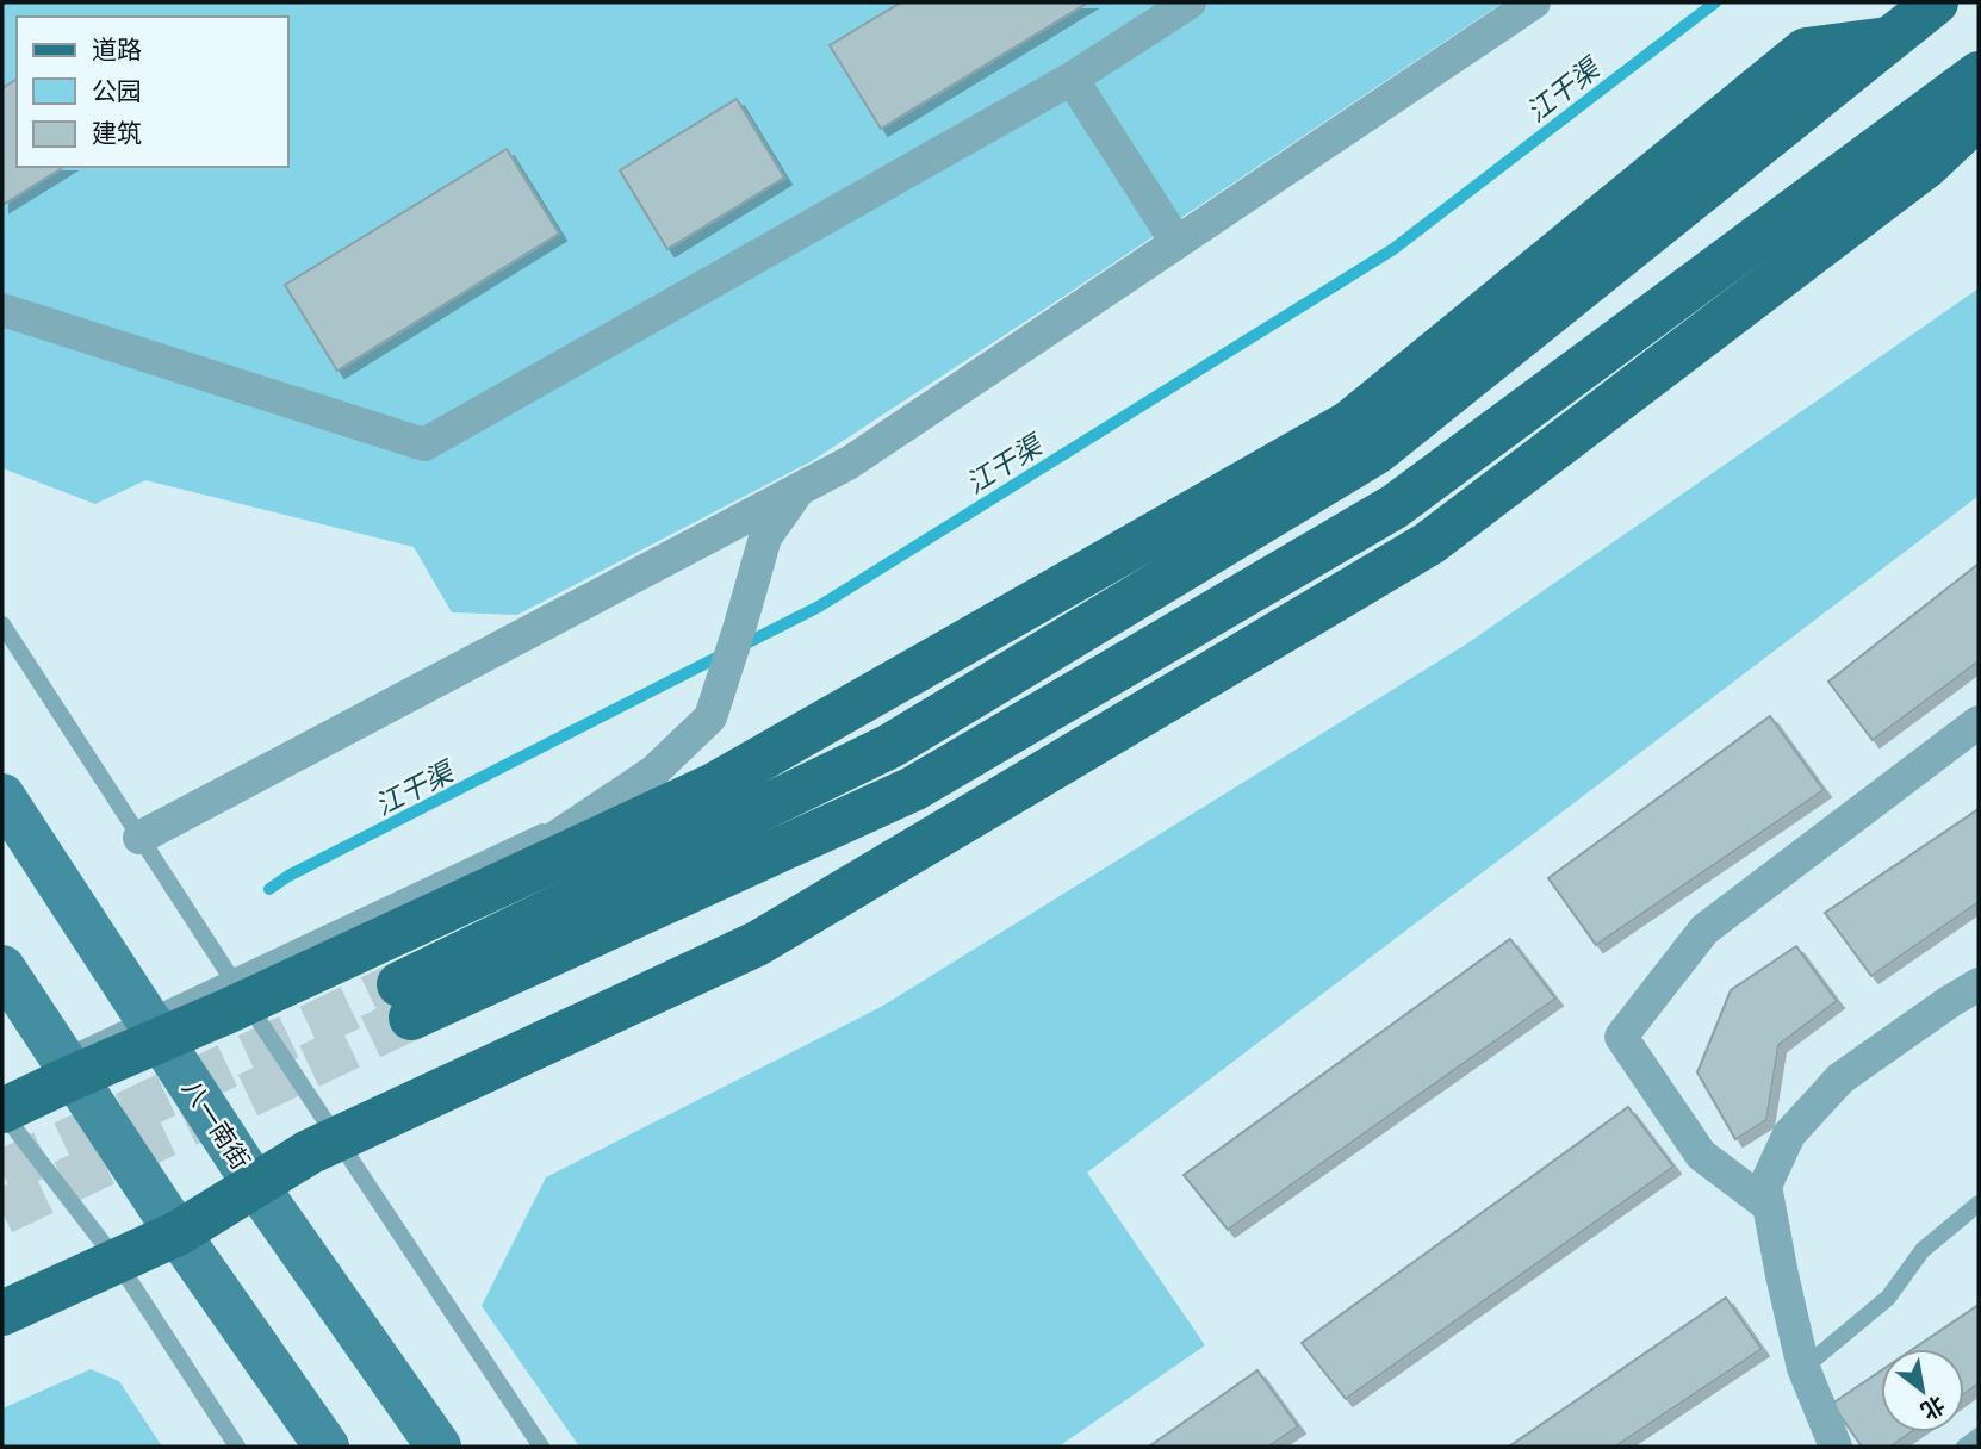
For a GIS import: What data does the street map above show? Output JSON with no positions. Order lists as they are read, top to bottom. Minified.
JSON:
{"streets":{"main road":["八一南街"]},"water":["江干渠"],"legend":["道路","公园","建筑"],"north":"bottom right"}
